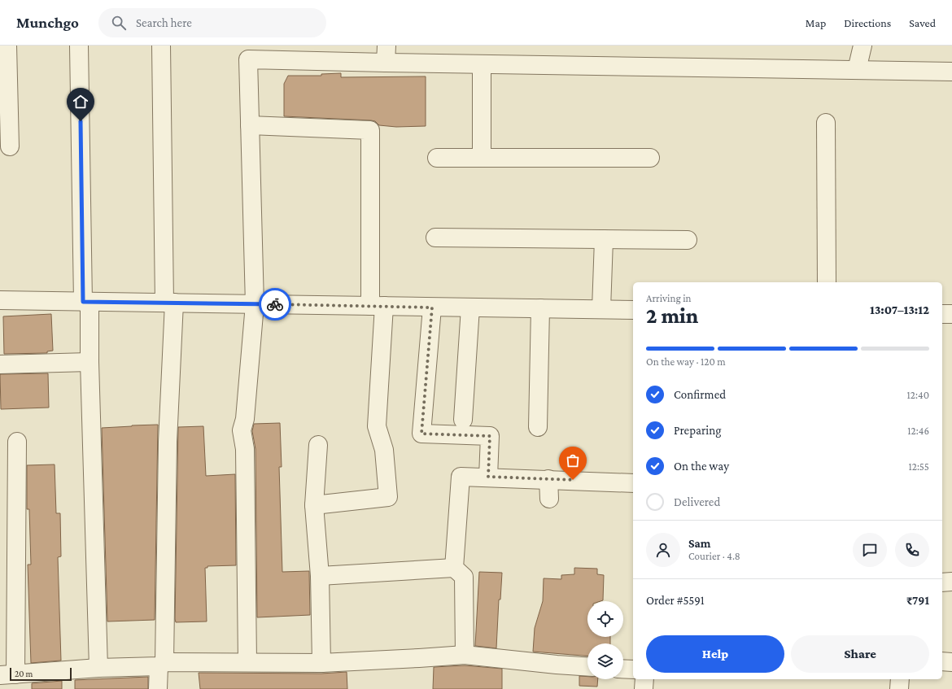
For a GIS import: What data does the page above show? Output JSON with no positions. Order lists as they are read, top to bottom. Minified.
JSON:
{"scale_bar":"20 m","page":{"header":"Munchgo","search":"Search here","nav":["Map","Directions","Saved"],"heading":["2 min","Arriving in","13:07–13:12"],"panel":["Sam","Courier · 4.8","Order #5591","₹791"],"bar":"On the way · 120 m","list":[["Confirmed","12:40"],["Preparing","12:46"],["On the way","12:55"],"Delivered"],"buttons":["Help","Share"],"scale":"20 m"}}
